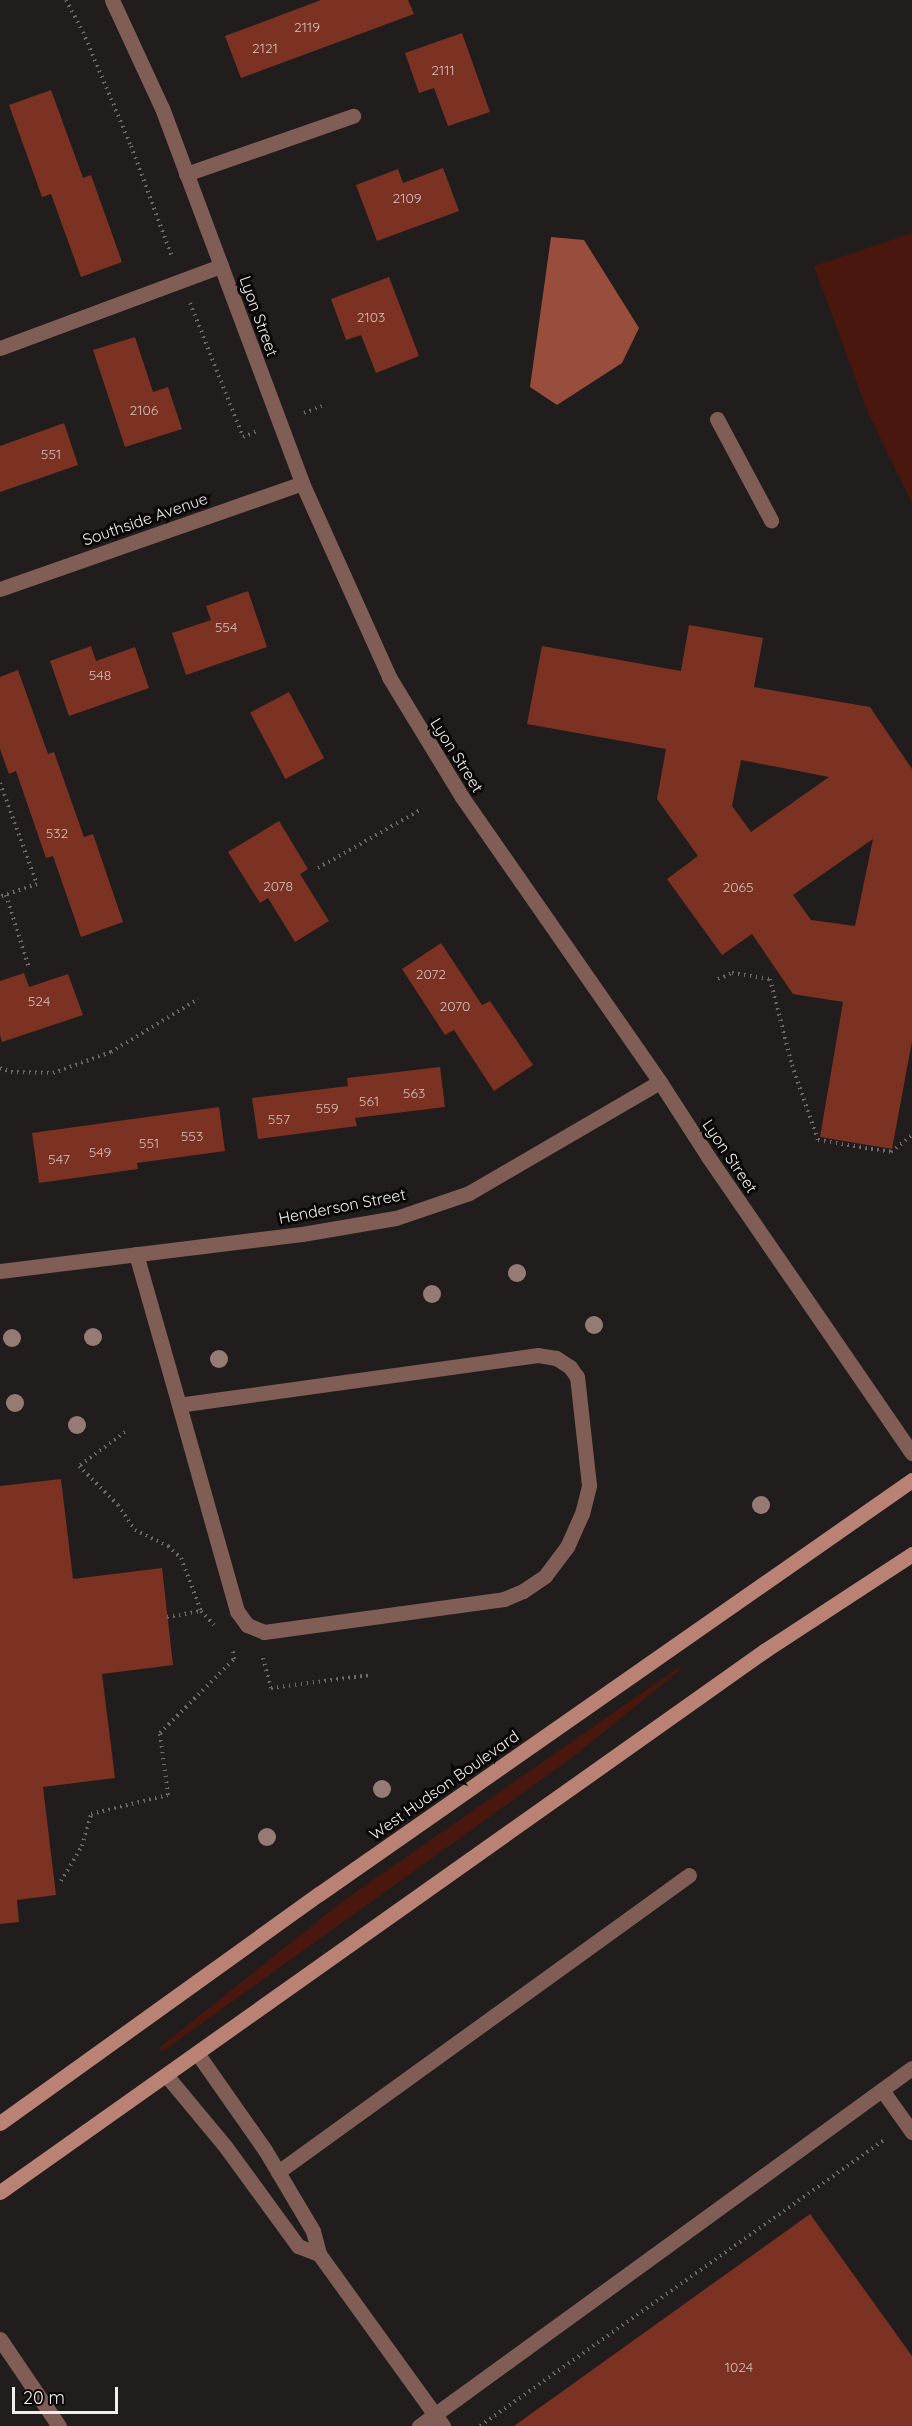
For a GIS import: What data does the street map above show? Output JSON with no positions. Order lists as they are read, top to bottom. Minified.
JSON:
{"streets":{"main road":["West Hudson Boulevard"],"street":["Lyon Street","Southside Avenue","Henderson Street"]},"crossings":[["Lyon Street","Southside Avenue"],["Lyon Street","Henderson Street"]],"house_numbers":["2119","2121","2111","2109","2103","2106","551","554","548","532","2078","2065","2072","524","2070","563","561","559","557","553","551","549","547","1024"],"scale_bar":"20 m"}
